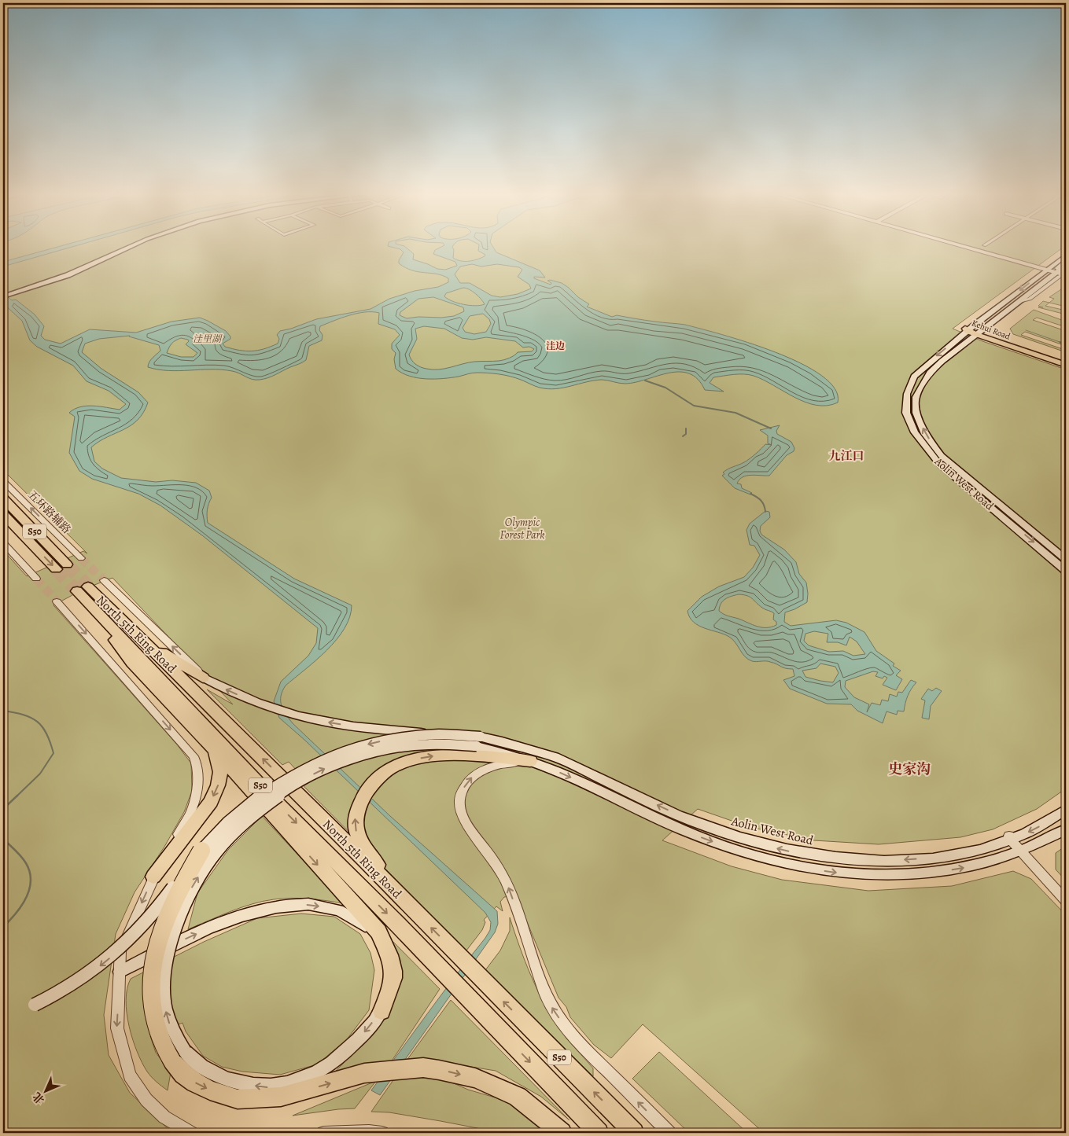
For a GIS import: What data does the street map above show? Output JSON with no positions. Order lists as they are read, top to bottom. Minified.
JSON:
{"streets":{"highway":["S50","North 5th Ring Road"],"main road":["Kehui Road","Aolin West Road"],"street":["五环路辅路"]},"crossings":[["Kehui Road","Aolin West Road"]],"districts":["洼边","九江口","史家沟"],"water":["洼里湖"],"parks":["Olympic Forest Park"],"north":"bottom left"}
